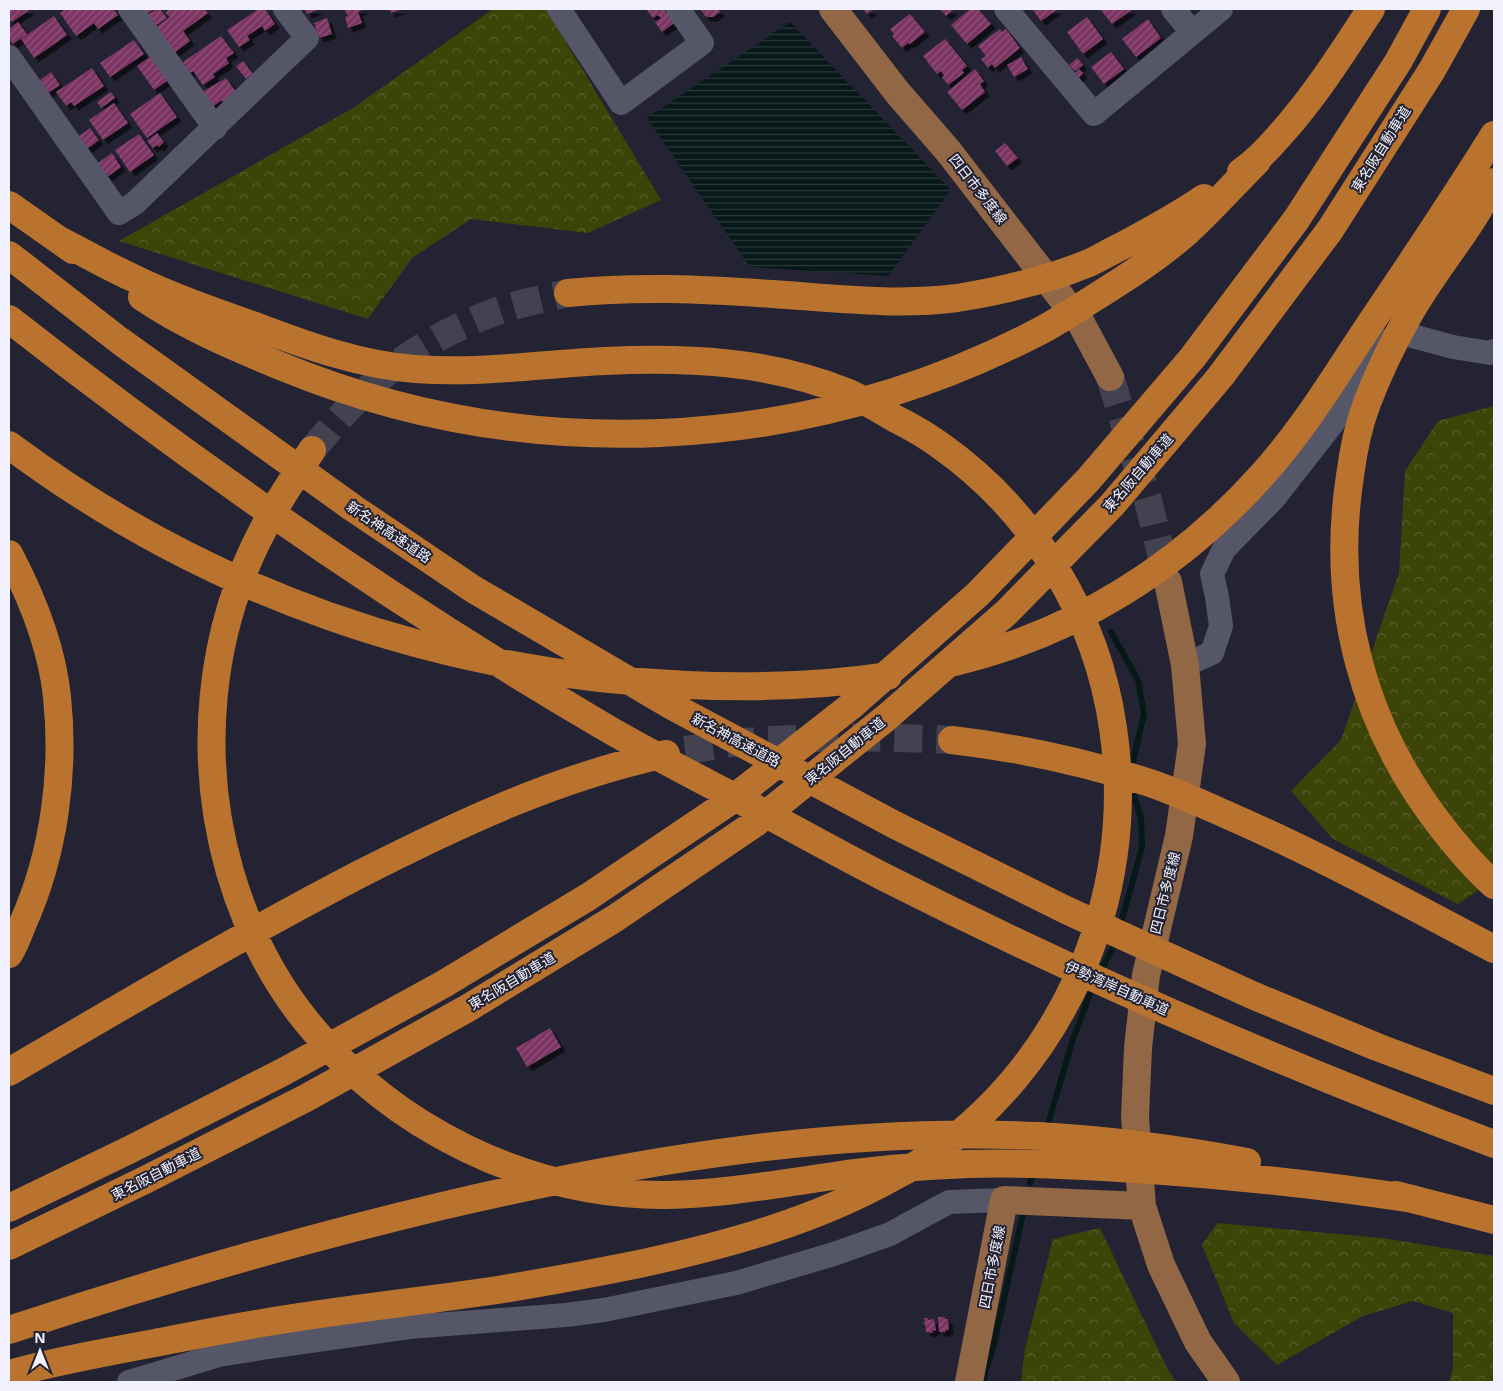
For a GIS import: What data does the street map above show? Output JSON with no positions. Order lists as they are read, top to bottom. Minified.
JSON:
{"streets":{"highway":["東名阪自動車道","新名神高速道路","伊勢湾岸自動車道"],"main road":["四日市多度線"]},"north":"top"}
